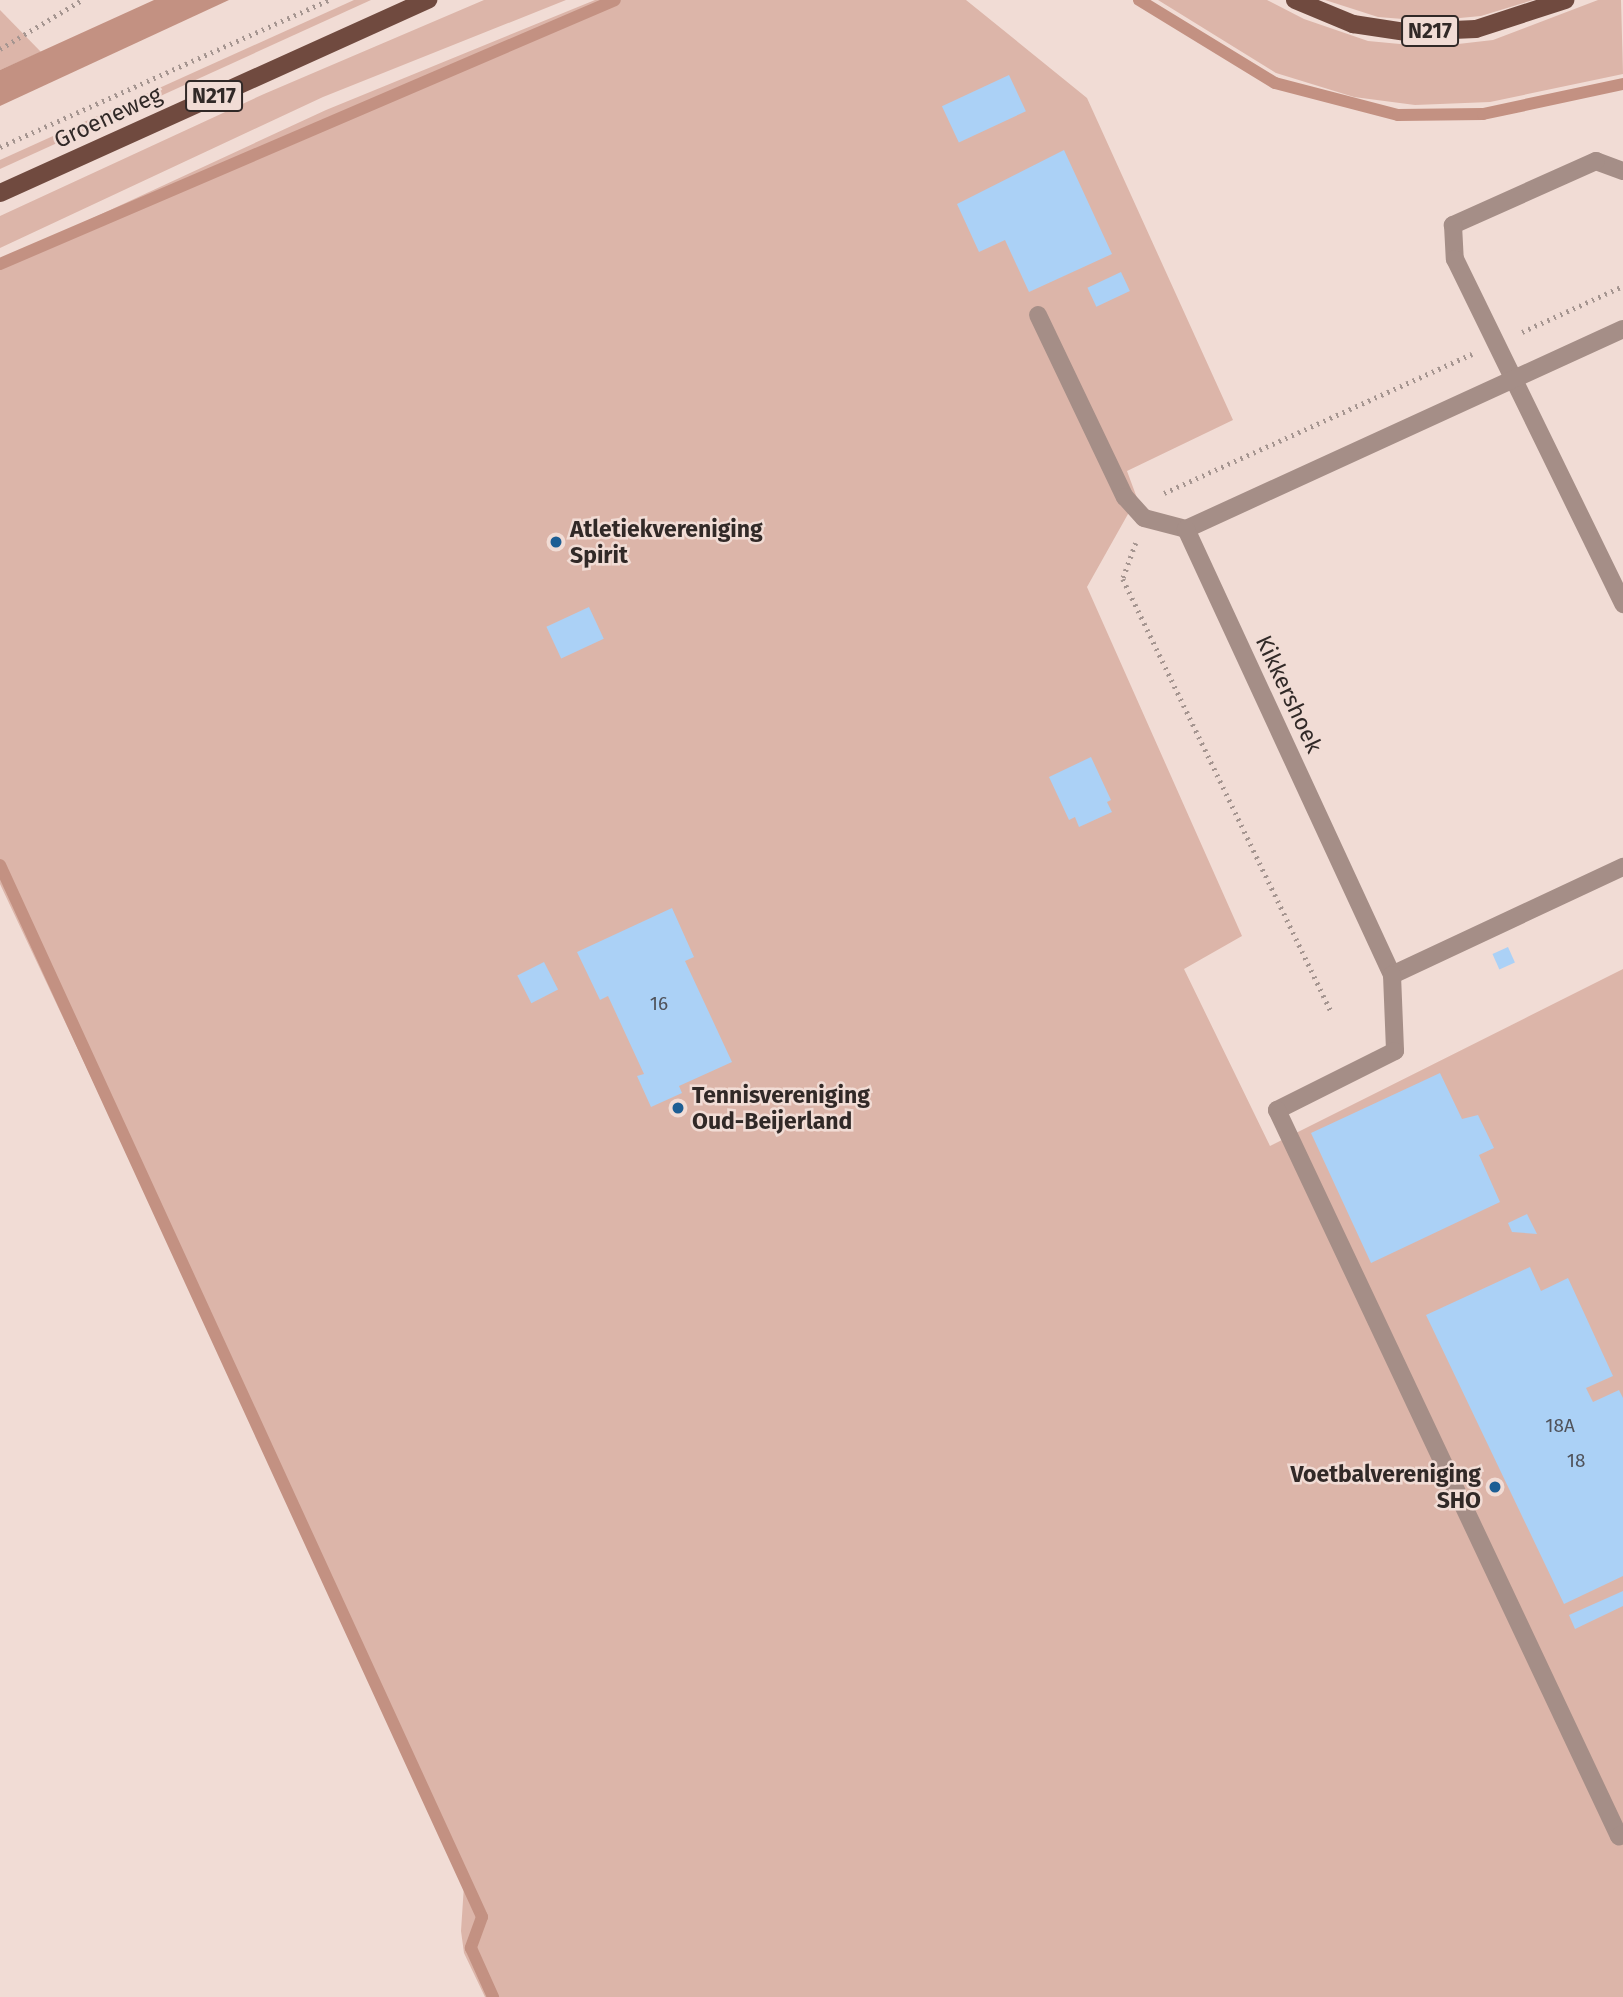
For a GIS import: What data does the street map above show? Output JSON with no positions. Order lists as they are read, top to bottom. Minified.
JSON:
{"streets":{"main road":["N217","Groeneweg"],"lane":["Kikkershoek"]},"places":["Atletiekvereniging Spirit","Tennisvereniging Oud-Beijerland","Voetbalvereniging SHO"],"house_numbers":["16","18A","18"]}
